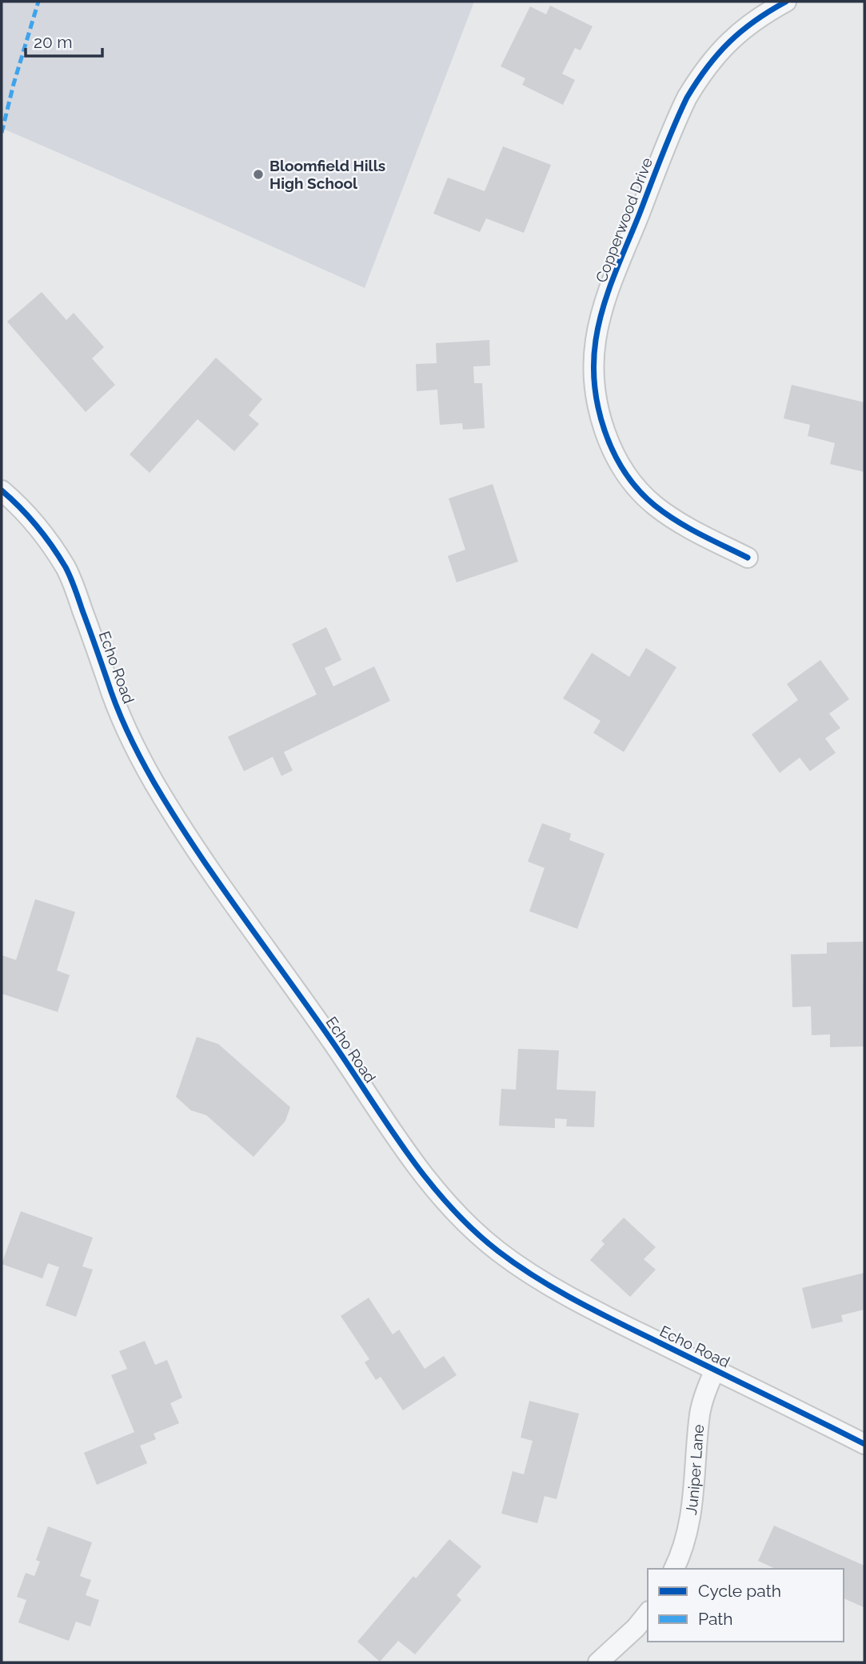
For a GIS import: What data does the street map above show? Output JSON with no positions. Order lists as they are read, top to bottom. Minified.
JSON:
{"streets":{"street":["Copperwood Drive","Echo Road","Juniper Lane"]},"crossings":[["Echo Road","Juniper Lane"]],"places":["Bloomfield Hills High School"],"legend":["Cycle path","Path"],"scale_bar":"20 m"}
